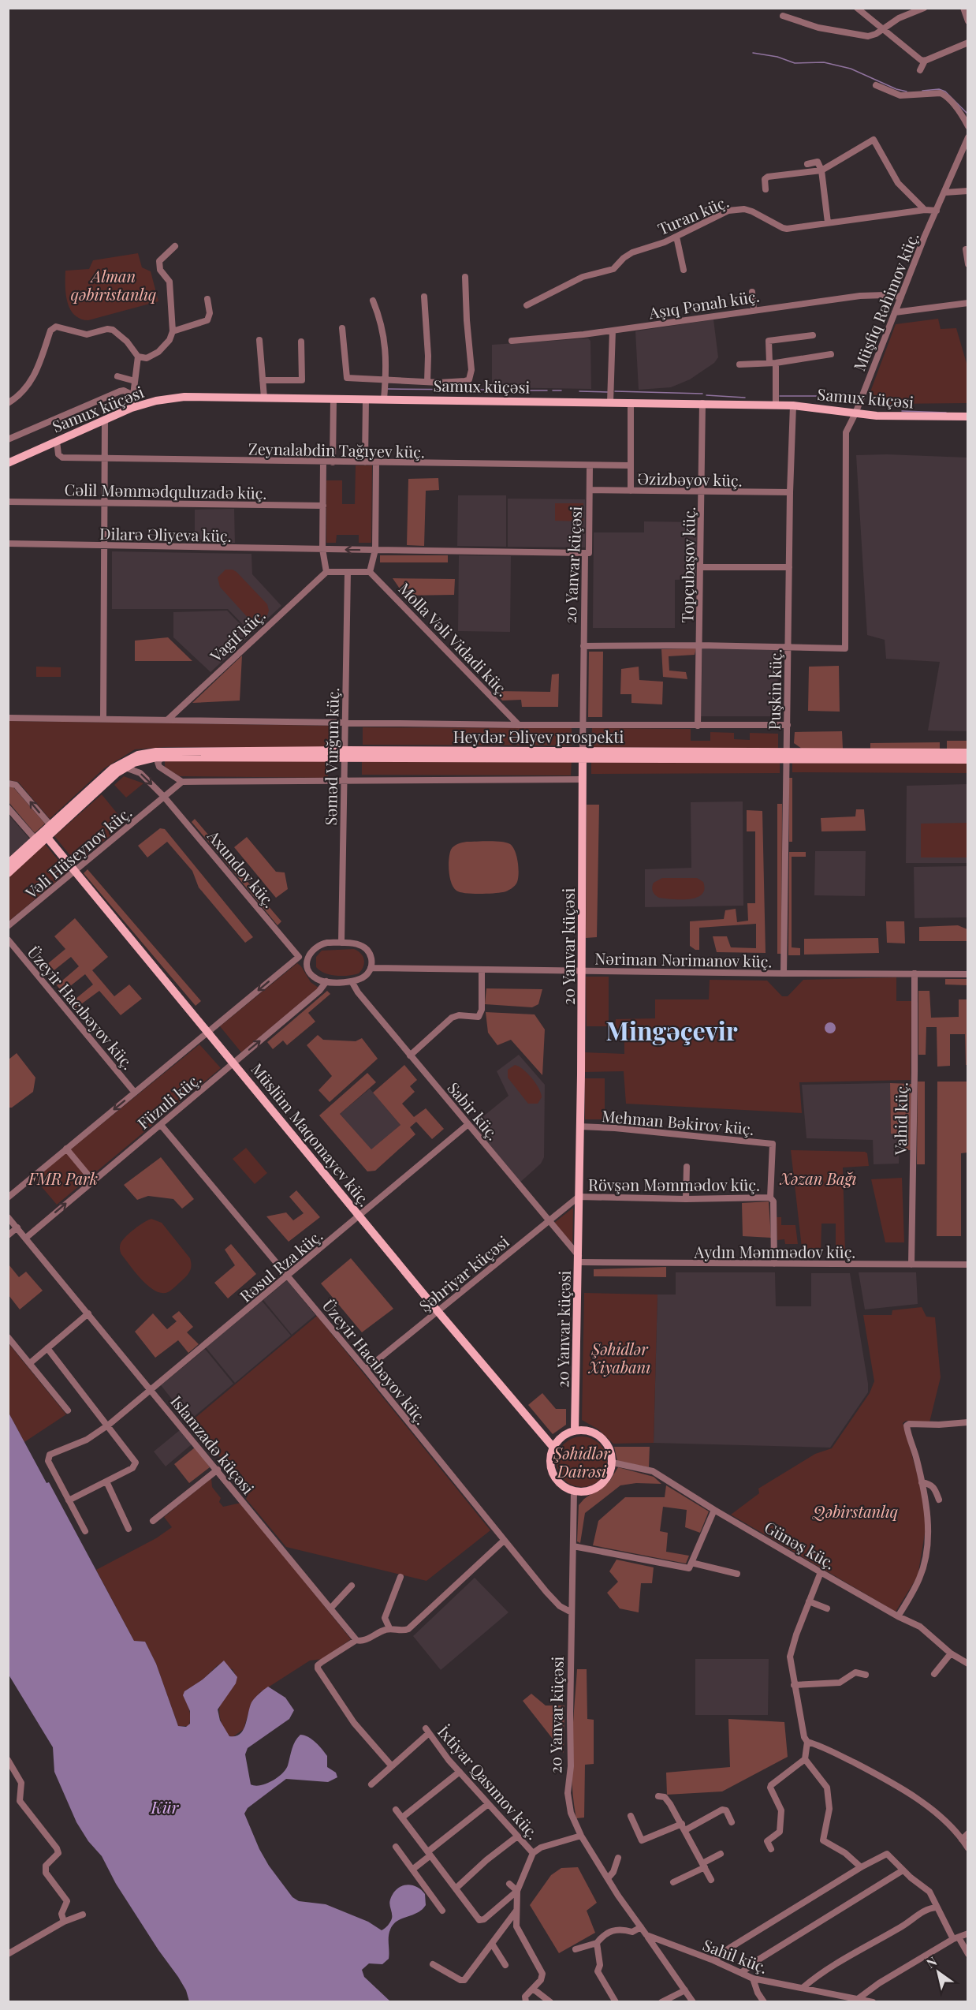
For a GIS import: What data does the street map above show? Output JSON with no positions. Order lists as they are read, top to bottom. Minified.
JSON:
{"streets":{"main road":["Samux küçəsi","20 Yanvar küçəsi","Heydər Əliyev prospekti","Müslüm Maqomayev küç."],"street":["Turan küç.","Müşfiq Rəhimov küç.","Aşıq Pənah küç.","Zeynalabdin Tağıyev küç.","Əzizbəyov küç.","Cəlil Məmmədquluzadə küç.","Dilarə Əliyeva küç.","Topçubaşov küç.","Vagif küç.","Molla Vəli Vidadi küç.","Puşkin küç.","Səməd Vurğun küç.","Vəli Hüseynov küç.","Axundov küç.","Nəriman Nərimanov küç.","Üzeyir Hacıbəyov küç.","Füzuli küç.","Sabir küç.","Vahid küç.","Mehman Bəkirov küç.","Rövşən Məmmədov küç.","Aydın Məmmədov küç.","Rəsul Rza küç.","Şəhriyar küçəsi","Islamzadə küçəsi","Günəş küç.","İxtiyar Qasımov küç.","Sahil küç."]},"crossings":[["Turan küç.","Müşfiq Rəhimov küç."],["Müşfiq Rəhimov küç.","Aşıq Pənah küç."],["Müşfiq Rəhimov küç.","Samux küçəsi"],["Müşfiq Rəhimov küç.","Puşkin küç."],["Samux küçəsi","Zeynalabdin Tağıyev küç."],["Samux küçəsi","Topçubaşov küç."],["Samux küçəsi","Puşkin küç."],["Zeynalabdin Tağıyev küç.","20 Yanvar küçəsi"],["Əzizbəyov küç.","20 Yanvar küçəsi"],["Əzizbəyov küç.","Topçubaşov küç."],["Əzizbəyov küç.","Puşkin küç."],["20 Yanvar küçəsi","Heydər Əliyev prospekti"],["20 Yanvar küçəsi","Nəriman Nərimanov küç."],["20 Yanvar küçəsi","Üzeyir Hacıbəyov küç."],["20 Yanvar küçəsi","Sabir küç."],["20 Yanvar küçəsi","Mehman Bəkirov küç."],["20 Yanvar küçəsi","Müslüm Maqomayev küç."],["20 Yanvar küçəsi","Rövşən Məmmədov küç."],["20 Yanvar küçəsi","Aydın Məmmədov küç."],["20 Yanvar küçəsi","Şəhriyar küçəsi"],["20 Yanvar küçəsi","Günəş küç."],["Puşkin küç.","Heydər Əliyev prospekti"],["Puşkin küç.","Nəriman Nərimanov küç."],["Heydər Əliyev prospekti","Səməd Vurğun küç."],["Heydər Əliyev prospekti","Axundov küç."],["Səməd Vurğun küç.","Nəriman Nərimanov küç."],["Səməd Vurğun küç.","Füzuli küç."],["Səməd Vurğun küç.","Sabir küç."],["Vəli Hüseynov küç.","Axundov küç."],["Vəli Hüseynov küç.","Müslüm Maqomayev küç."],["Axundov küç.","Füzuli küç."],["Nəriman Nərimanov küç.","Füzuli küç."],["Nəriman Nərimanov küç.","Sabir küç."],["Nəriman Nərimanov küç.","Vahid küç."],["Üzeyir Hacıbəyov küç.","Füzuli küç."],["Üzeyir Hacıbəyov küç.","Rəsul Rza küç."],["Üzeyir Hacıbəyov küç.","Şəhriyar küçəsi"],["Füzuli küç.","Sabir küç."],["Füzuli küç.","Müslüm Maqomayev küç."],["Füzuli küç.","Islamzadə küçəsi"],["Sabir küç.","Aydın Məmmədov küç."],["Sabir küç.","Rəsul Rza küç."],["Sabir küç.","Şəhriyar küçəsi"],["Vahid küç.","Aydın Məmmədov küç."],["Mehman Bəkirov küç.","Rövşən Məmmədov küç."],["Müslüm Maqomayev küç.","Rəsul Rza küç."],["Müslüm Maqomayev küç.","Şəhriyar küçəsi"],["Müslüm Maqomayev küç.","Günəş küç."],["Rövşən Məmmədov küç.","Şəhriyar küçəsi"],["Rəsul Rza küç.","Islamzadə küçəsi"]],"districts":["Mingəçevir"],"water":["Kür"],"parks":["Alman qəbiristanlıq","FMR Park","Xəzan Bağı","Şəhidlər Xiyabanı","Şəhidlər Dairəsi","Qəbirstanlıq"],"north":"top left"}
